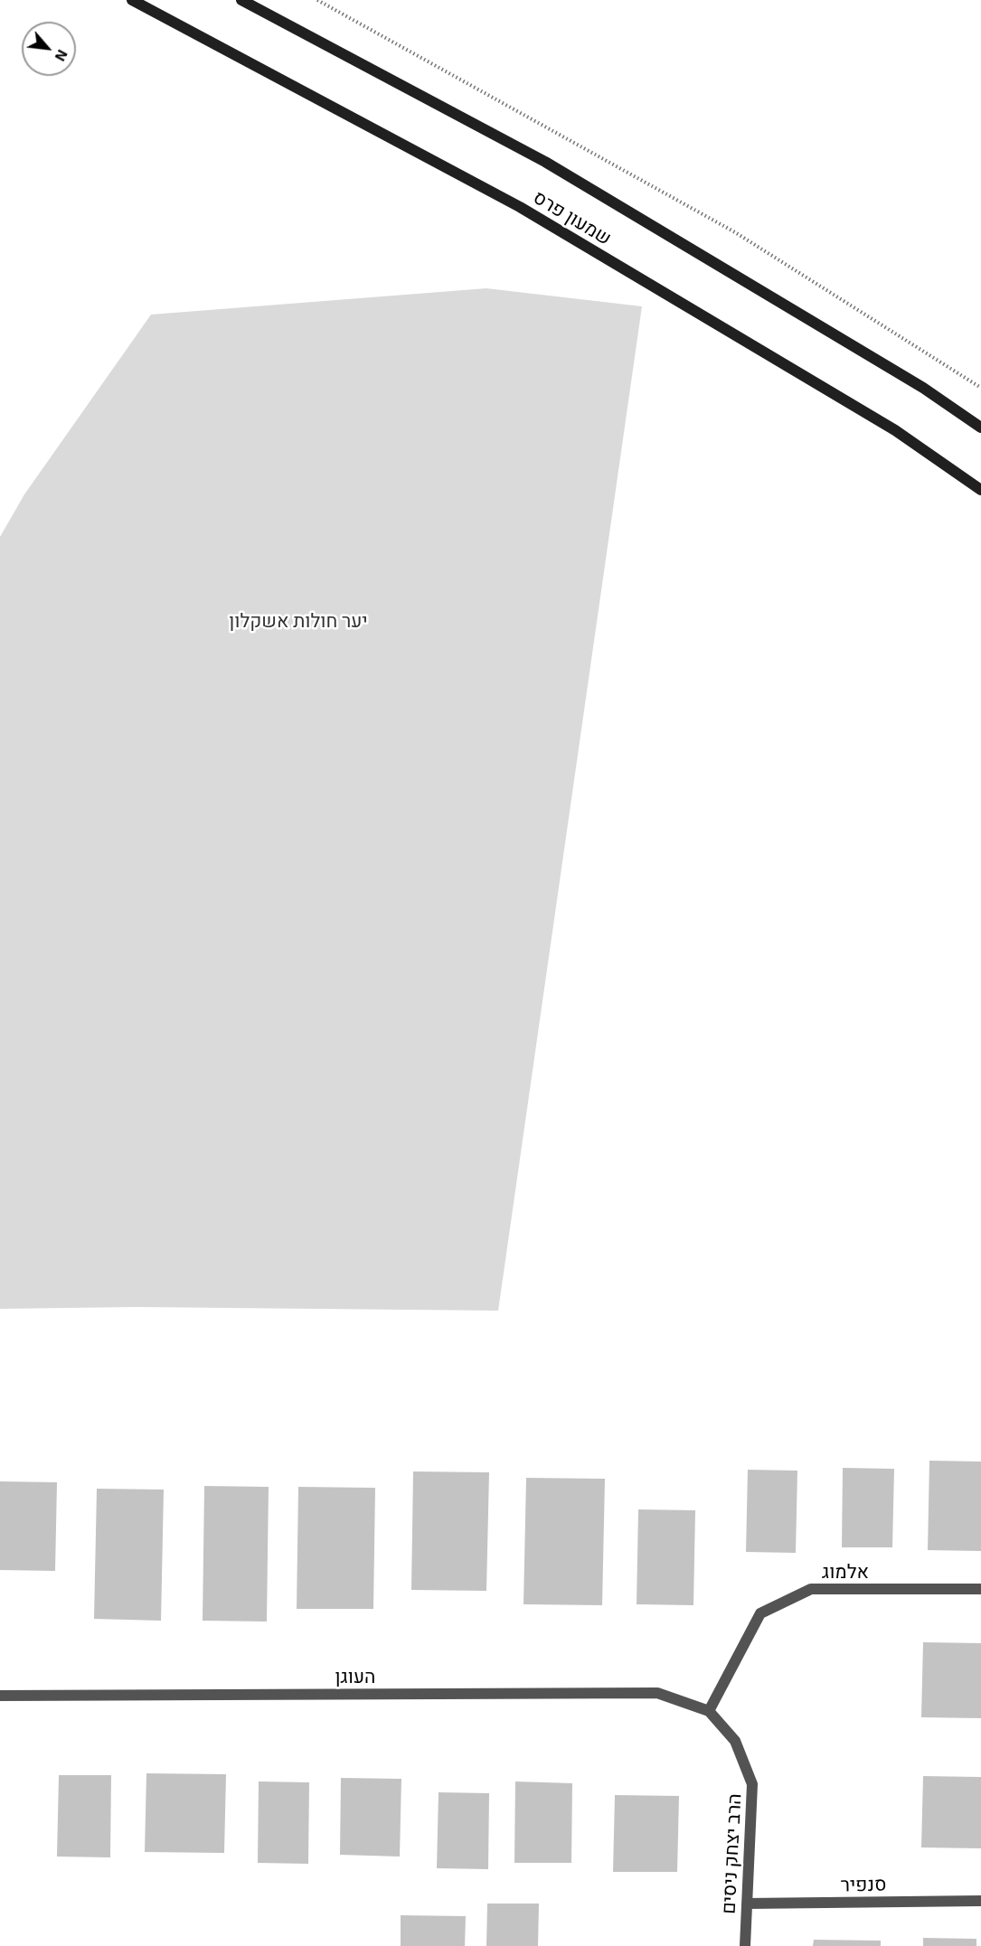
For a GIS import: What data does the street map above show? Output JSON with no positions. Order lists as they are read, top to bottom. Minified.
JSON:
{"streets":{"main road":["שמעון פרס"],"street":["אלמוג","העוגן","הרב יצחק ניסים","סנפיר"]},"crossings":[["אלמוג","העוגן"],["אלמוג","הרב יצחק ניסים"],["העוגן","הרב יצחק ניסים"],["הרב יצחק ניסים","סנפיר"]],"parks":["יער חולות אשקלון"],"north":"bottom right"}
